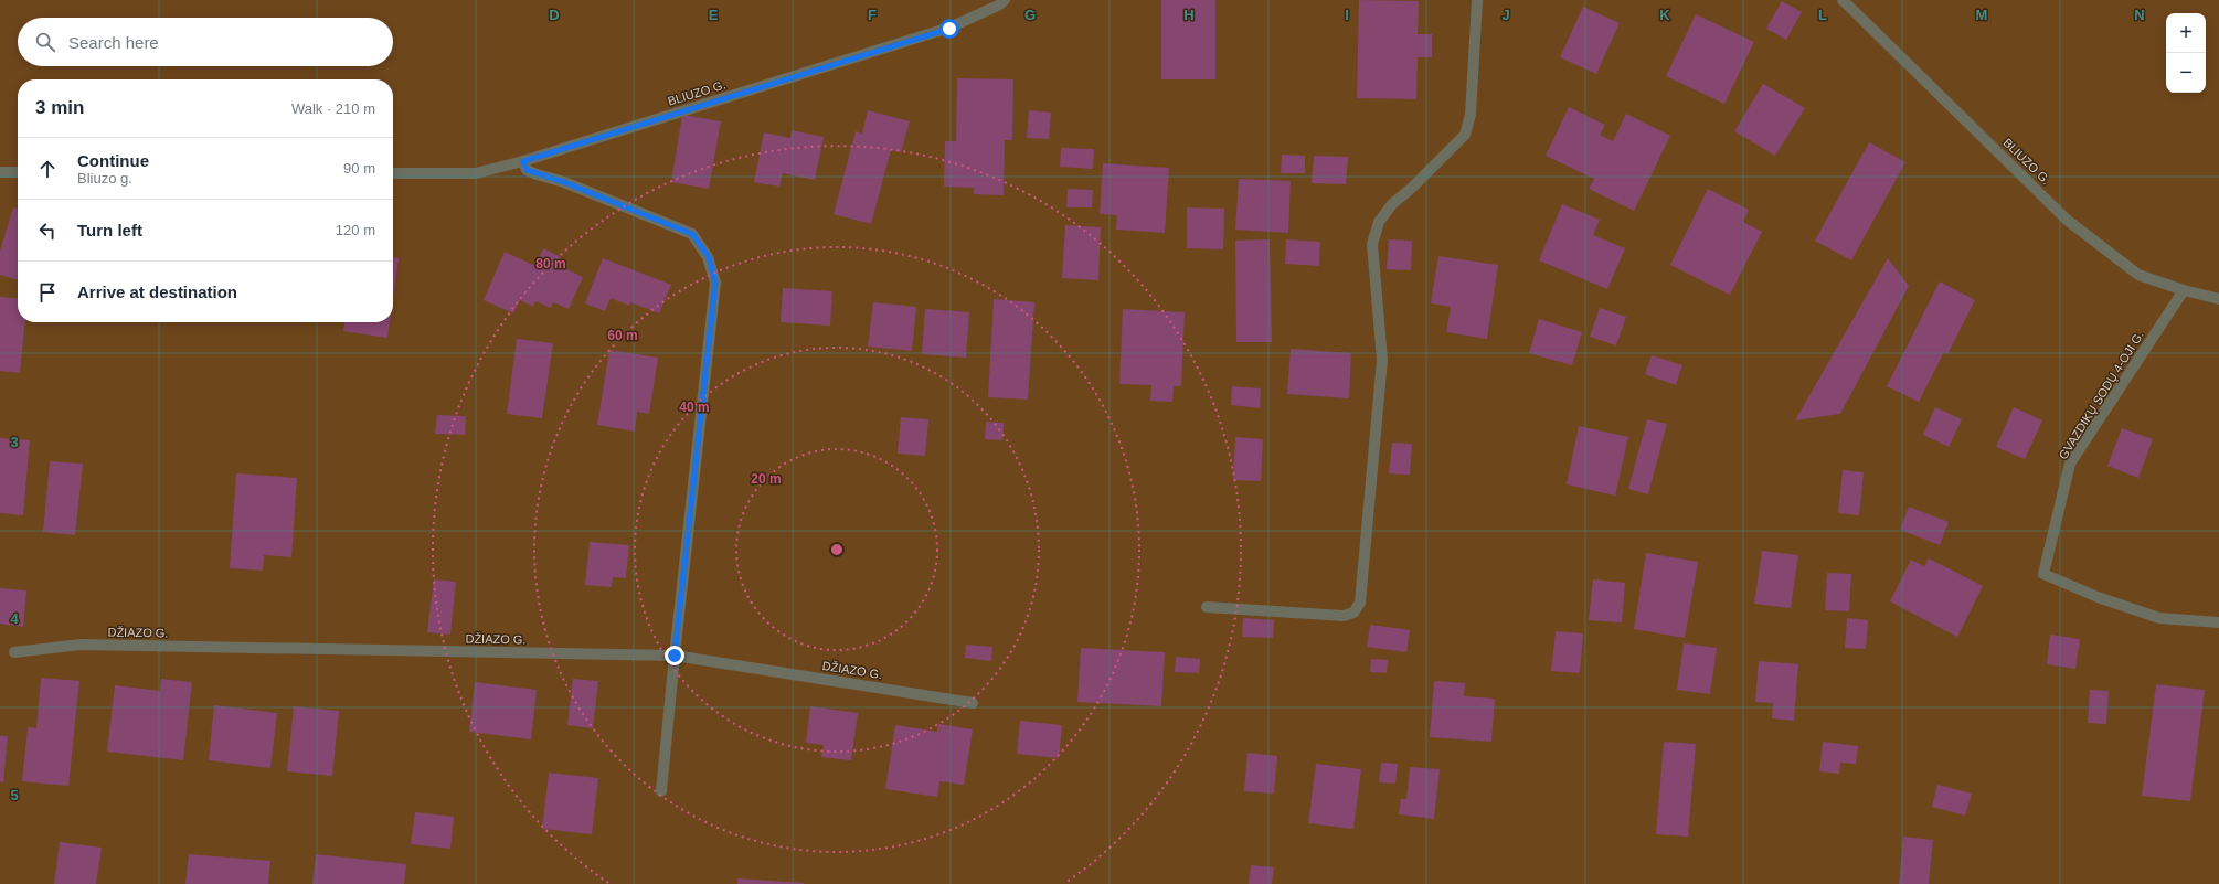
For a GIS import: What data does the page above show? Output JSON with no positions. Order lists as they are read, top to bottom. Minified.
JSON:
{"streets":{"street":["BLIUZO G.","GVAZDIKŲ SODŲ 4-OJI G.","DŽIAZO G."]},"crossings":[["BLIUZO G.","GVAZDIKŲ SODŲ 4-OJI G."]],"page":{"map_buttons":["+","−"],"search":"Search here","heading":["3 min","Walk · 210 m"],"list":[["Continue","Bliuzo g.","90 m"],["Turn left","120 m"],"Arrive at destination"]},"grid":{"columns":["D","E","F","G","H","I","J","K","L","M","N"],"rows":["3","4","5"]},"rings":["80 m","60 m","40 m","20 m"]}
